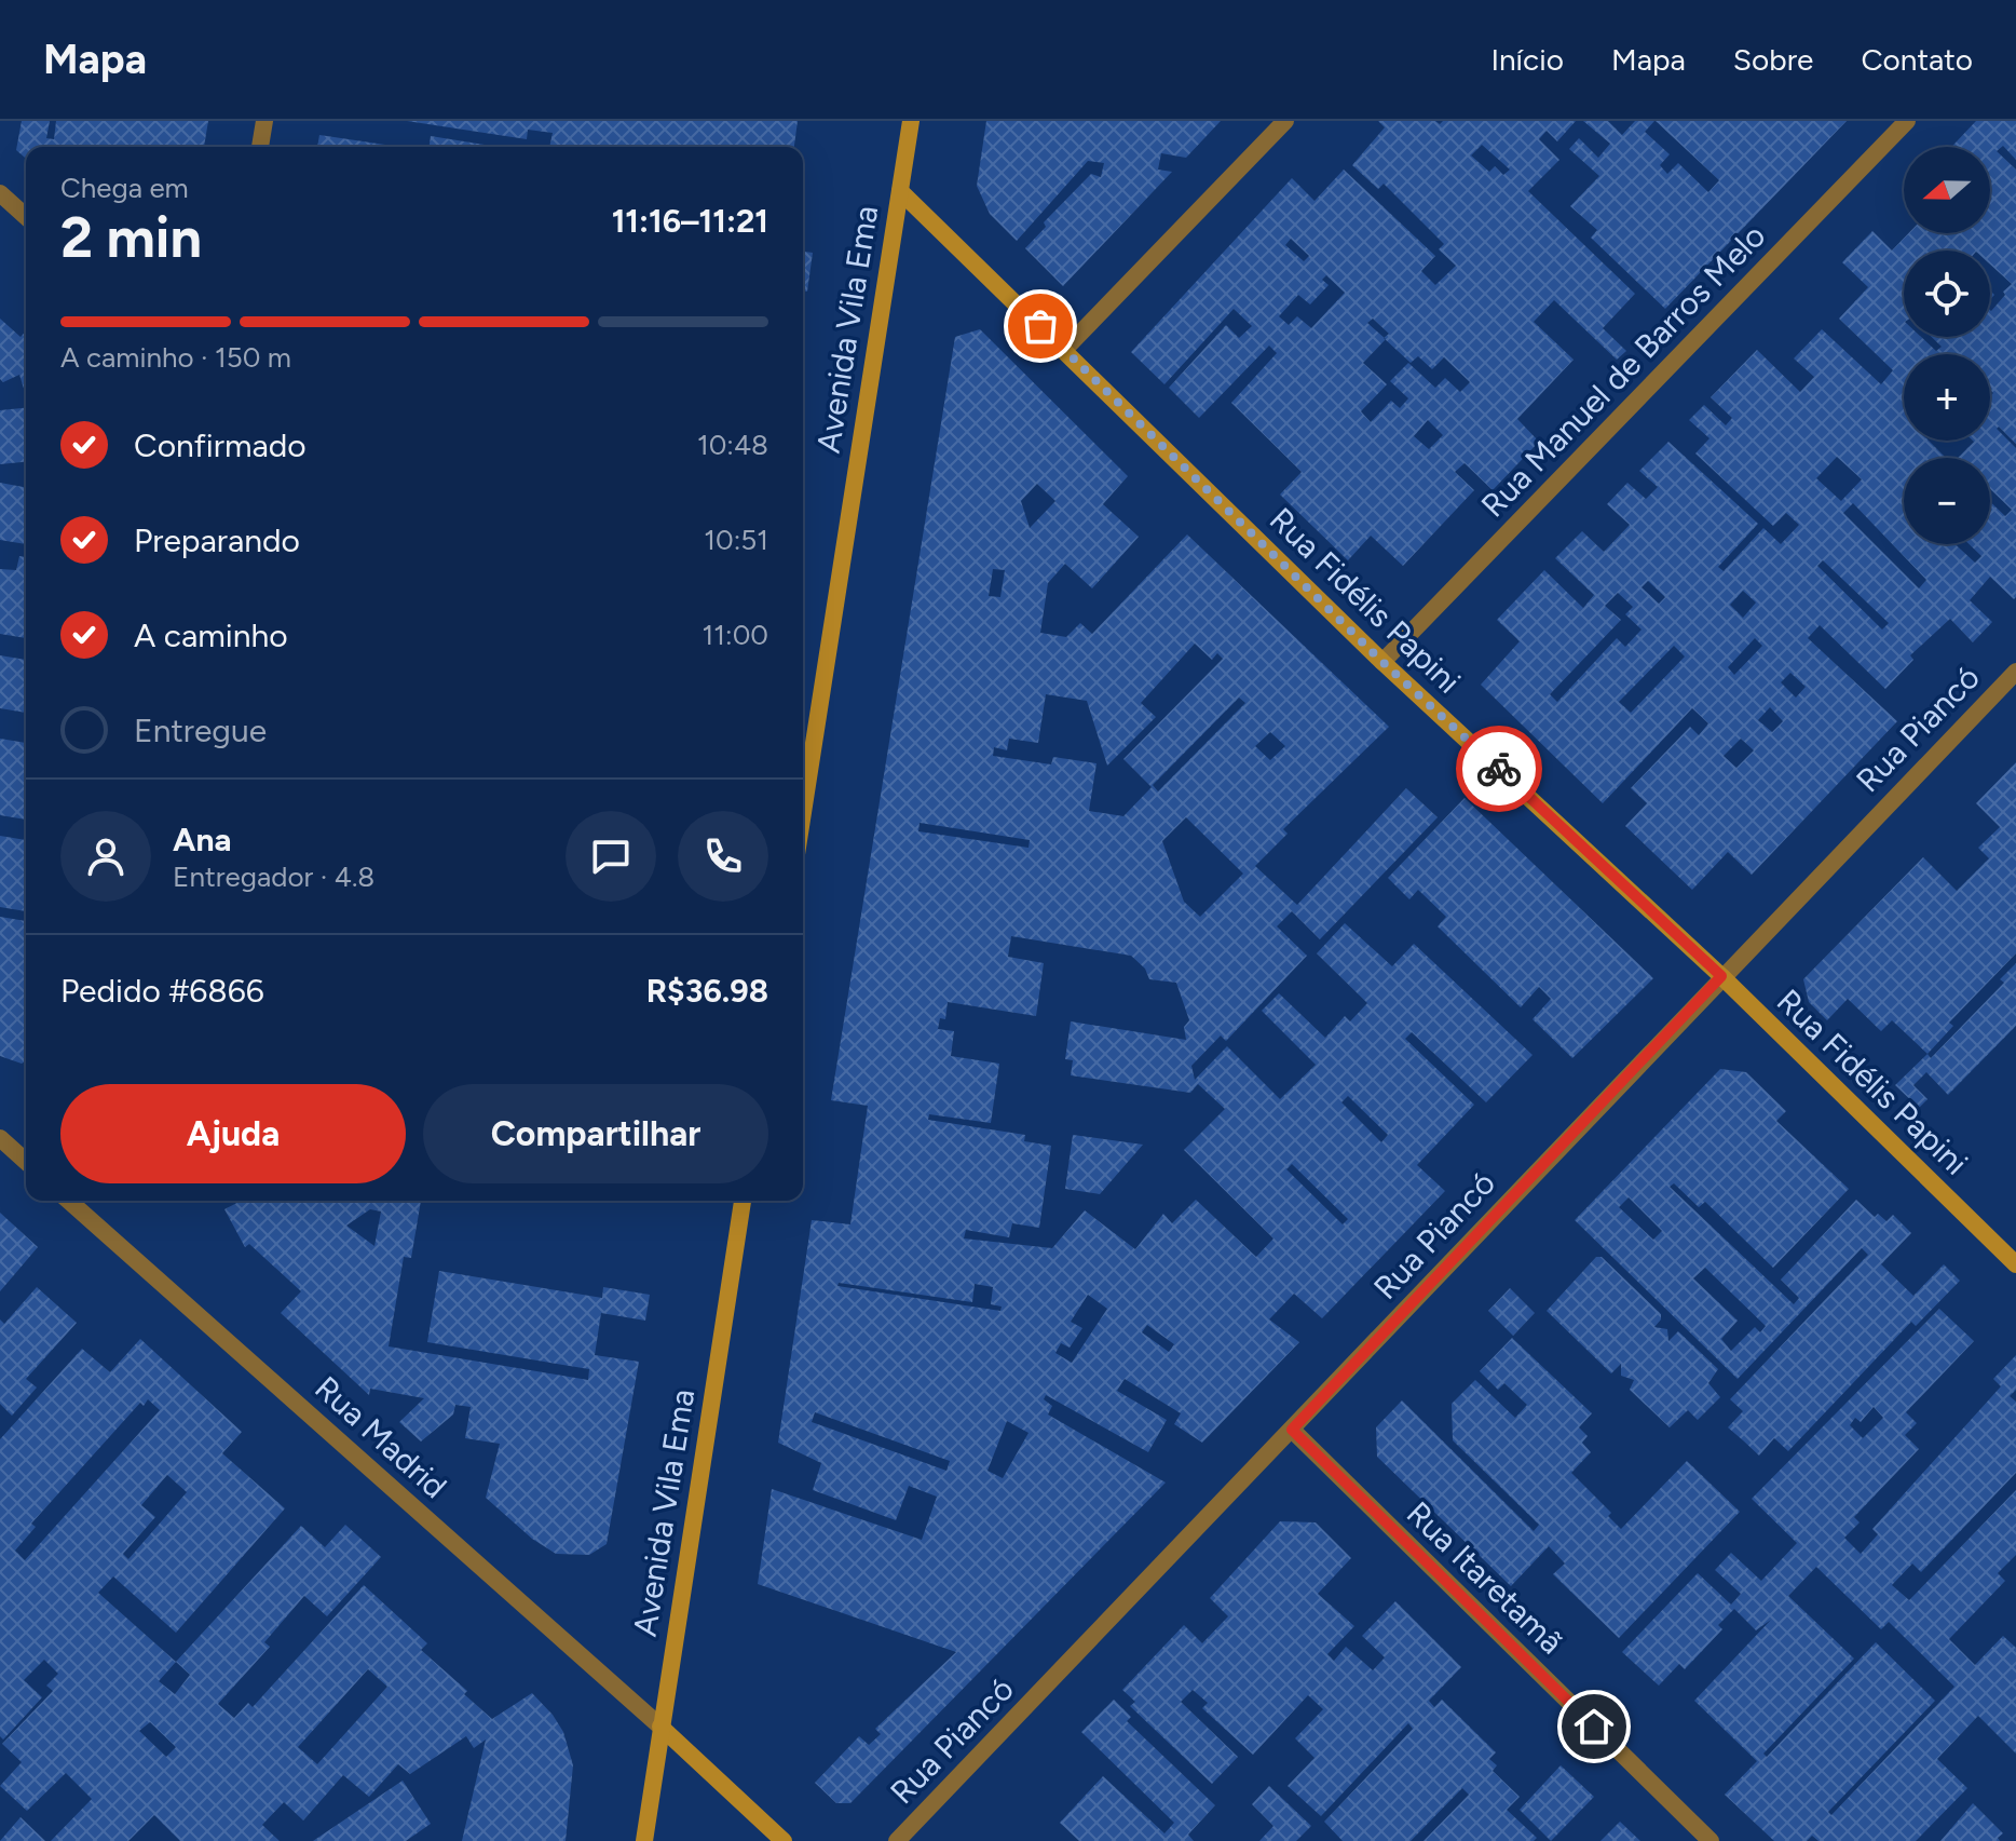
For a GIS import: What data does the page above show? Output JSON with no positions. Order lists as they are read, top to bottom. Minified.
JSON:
{"streets":{"street":["Avenida Vila Ema","Rua Manuel de Barros Melo","Rua Fidélis Papini","Rua Piancó","Rua Madrid","Rua Itaretamã"]},"crossings":[["Avenida Vila Ema","Rua Fidélis Papini"],["Avenida Vila Ema","Rua Madrid"],["Rua Manuel de Barros Melo","Rua Fidélis Papini"],["Rua Fidélis Papini","Rua Piancó"],["Rua Piancó","Rua Itaretamã"]],"north":"left","page":{"header":"Mapa","nav":["Início","Mapa","Sobre","Contato"],"map_buttons":["+","−"],"heading":["2 min","Chega em","11:16–11:21"],"panel":["Ana","Entregador · 4.8","Pedido #6866","R$36.98"],"bar":"A caminho · 150 m","list":[["Confirmado","10:48"],["Preparando","10:51"],["A caminho","11:00"],"Entregue"],"buttons":["Ajuda","Compartilhar"]}}
